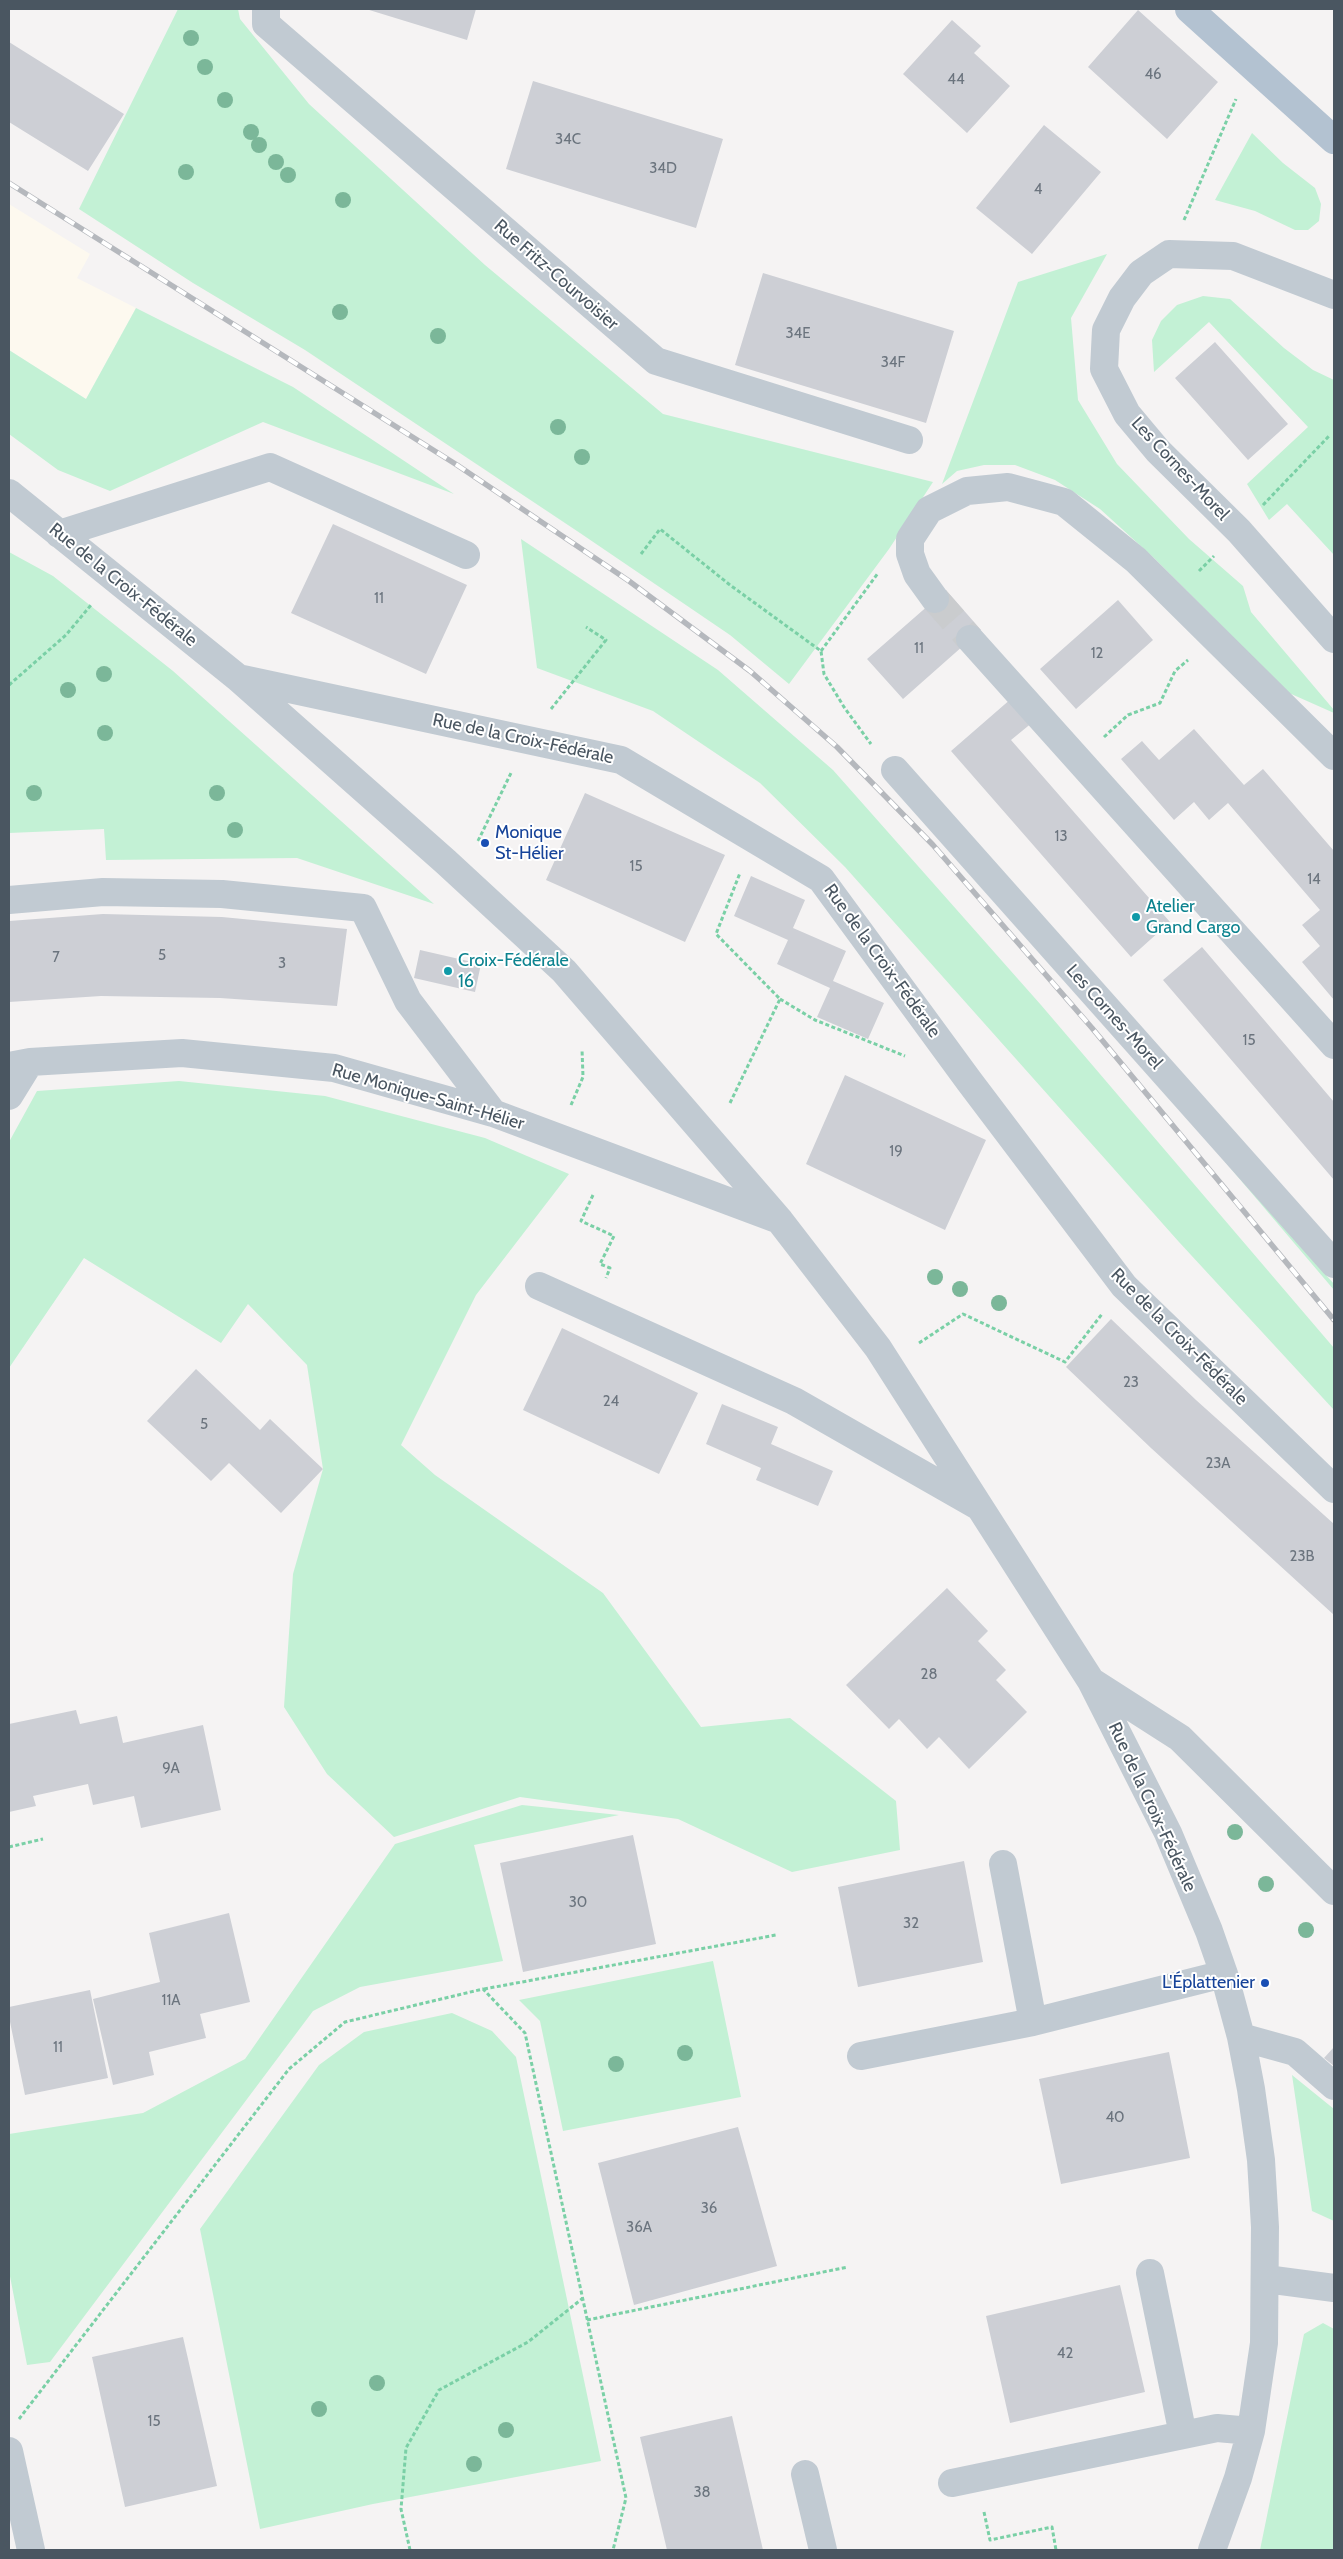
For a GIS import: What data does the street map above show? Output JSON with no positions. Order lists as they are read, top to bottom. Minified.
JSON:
{"streets":{"street":["Rue Fritz-Courvoisier","Les Cornes-Morel","Rue de la Croix-Fédérale","Rue Monique-Saint-Hélier"]},"crossings":[["Rue de la Croix-Fédérale","Rue Monique-Saint-Hélier"]],"places":["Monique St-Hélier","Atelier Grand Cargo","Croix-Fédérale 16","L'Éplattenier"],"house_numbers":["46","44","34C","34D","4","34E","34F","11","11","12","13","15","14","5","7","3","15","19","23","24","5","23A","23B","28","9A","30","32","11A","11","40","36","36A","42","15","38"]}
